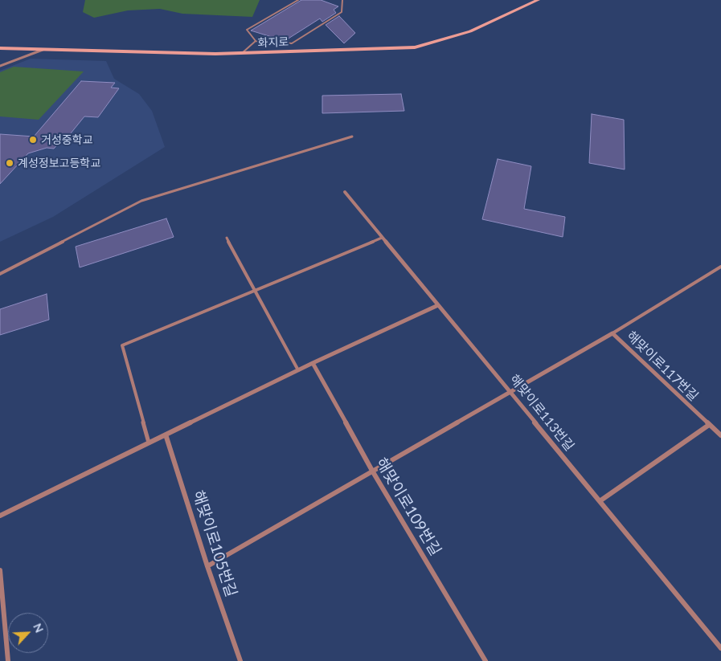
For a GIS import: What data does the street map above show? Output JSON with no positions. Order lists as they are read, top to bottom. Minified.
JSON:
{"streets":{"street":["화지로","해맞이로117번길","해맞이로113번길","해맞이로109번길","해맞이로105번길"]},"places":["거성중학교","계성정보고등학교"],"north":"top right"}
